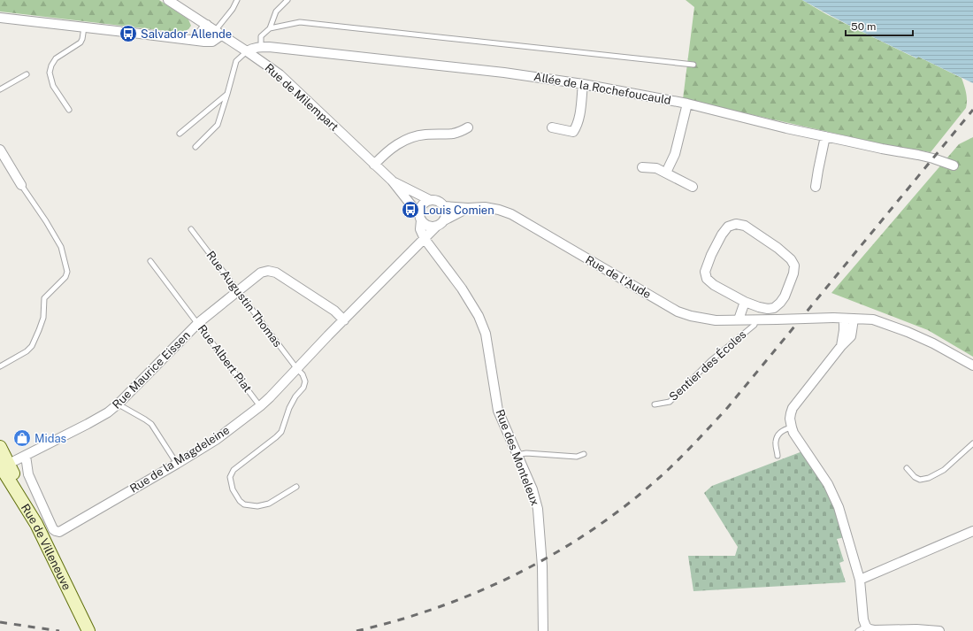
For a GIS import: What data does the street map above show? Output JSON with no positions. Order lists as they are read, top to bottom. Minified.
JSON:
{"streets":{"main road":["Rue de Villeneuve"],"street":["Allée de la Rochefoucauld","Rue de Milempart","Rue de l'Aude","Rue Maurice Eissen","Rue des Monteleux","Rue de la Magdeleine"],"lane":["Rue Augustin Thomas","Rue Albert Piat","Sentier des Écoles"]},"crossings":[["Allée de la Rochefoucauld","Rue de Milempart"],["Rue de Milempart","Rue de l'Aude"],["Rue de Milempart","Rue de la Magdeleine"],["Rue de l'Aude","Sentier des Écoles"],["Rue de l'Aude","Rue de la Magdeleine"],["Rue Augustin Thomas","Rue Maurice Eissen"],["Rue Augustin Thomas","Rue de la Magdeleine"],["Rue Albert Piat","Rue Maurice Eissen"],["Rue Albert Piat","Rue de la Magdeleine"],["Rue Maurice Eissen","Rue de la Magdeleine"],["Rue Maurice Eissen","Rue de Villeneuve"],["Rue des Monteleux","Rue de la Magdeleine"]],"places":{"bus stop":["Salvador Allende","Louis Comien"],"shop":["Midas"]},"scale_bar":"50 m"}
